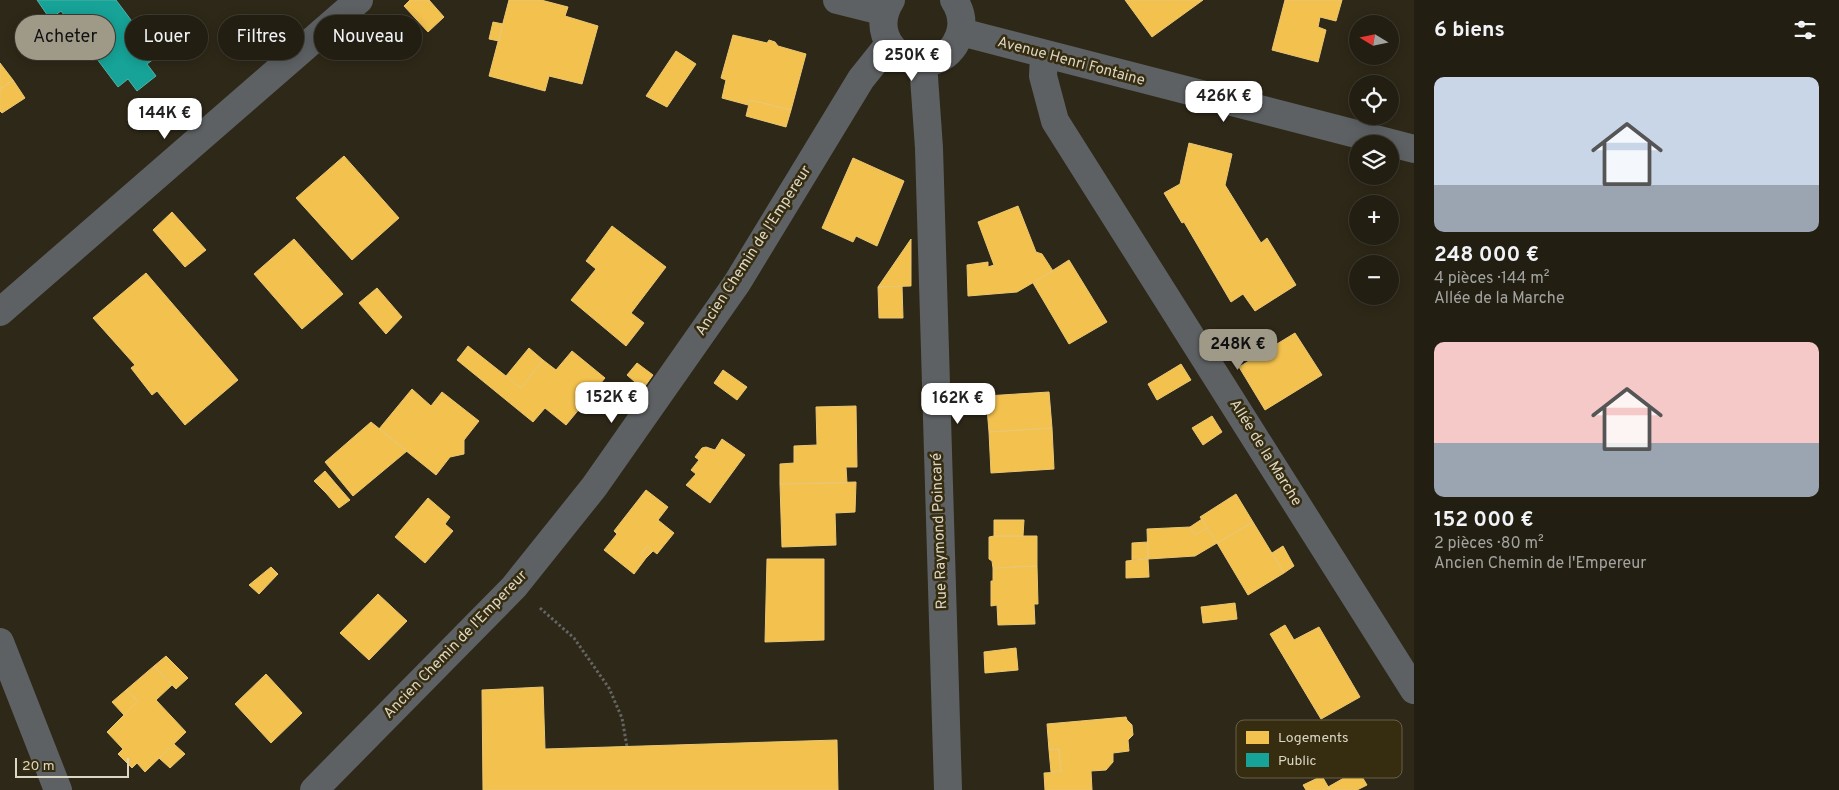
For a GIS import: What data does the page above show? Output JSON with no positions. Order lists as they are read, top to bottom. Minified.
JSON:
{"streets":{"street":["Avenue Henri Fontaine","Ancien Chemin de l'Empereur","Allée de la Marche","Rue Raymond Poincaré"]},"crossings":[["Avenue Henri Fontaine","Allée de la Marche"]],"legend":["Logements","Public"],"scale_bar":"20 m","north":"left","page":{"heading":"6 biens","map_buttons":["+","−"],"chip":["Acheter","Louer","Filtres","Nouveau"],"price":["250K €","426K €","144K €","248K €","152K €","162K €"],"list":[{"name":"248 000 €","note":"4 pièces · 144 m² · Allée de la Marche"},{"name":"152 000 €","note":"2 pièces · 80 m² · Ancien Chemin de l'Empereur"}],"scale":"20 m"}}
